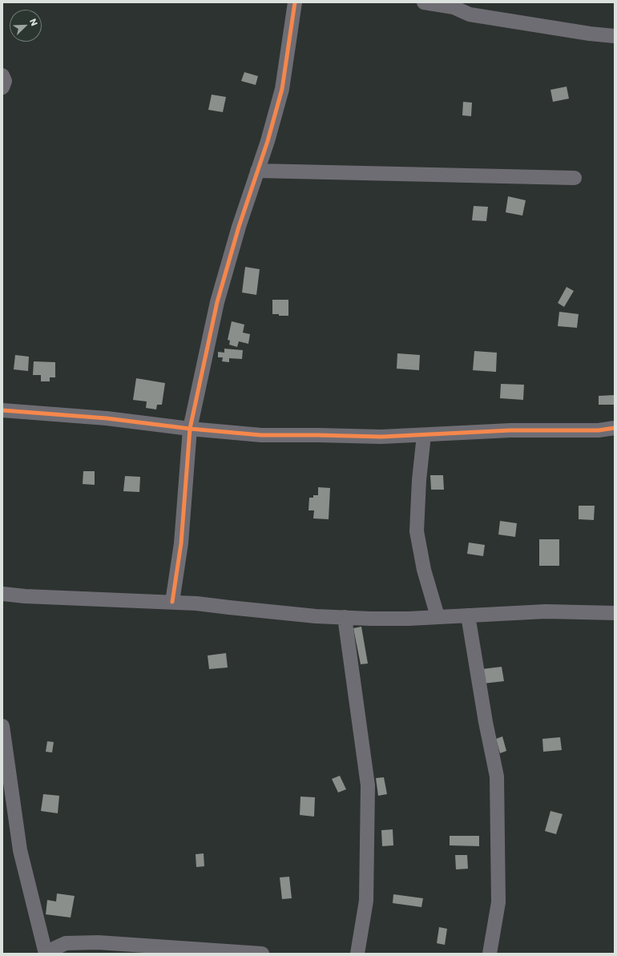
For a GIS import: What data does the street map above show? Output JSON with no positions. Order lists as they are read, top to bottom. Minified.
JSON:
{"north":"top right"}
